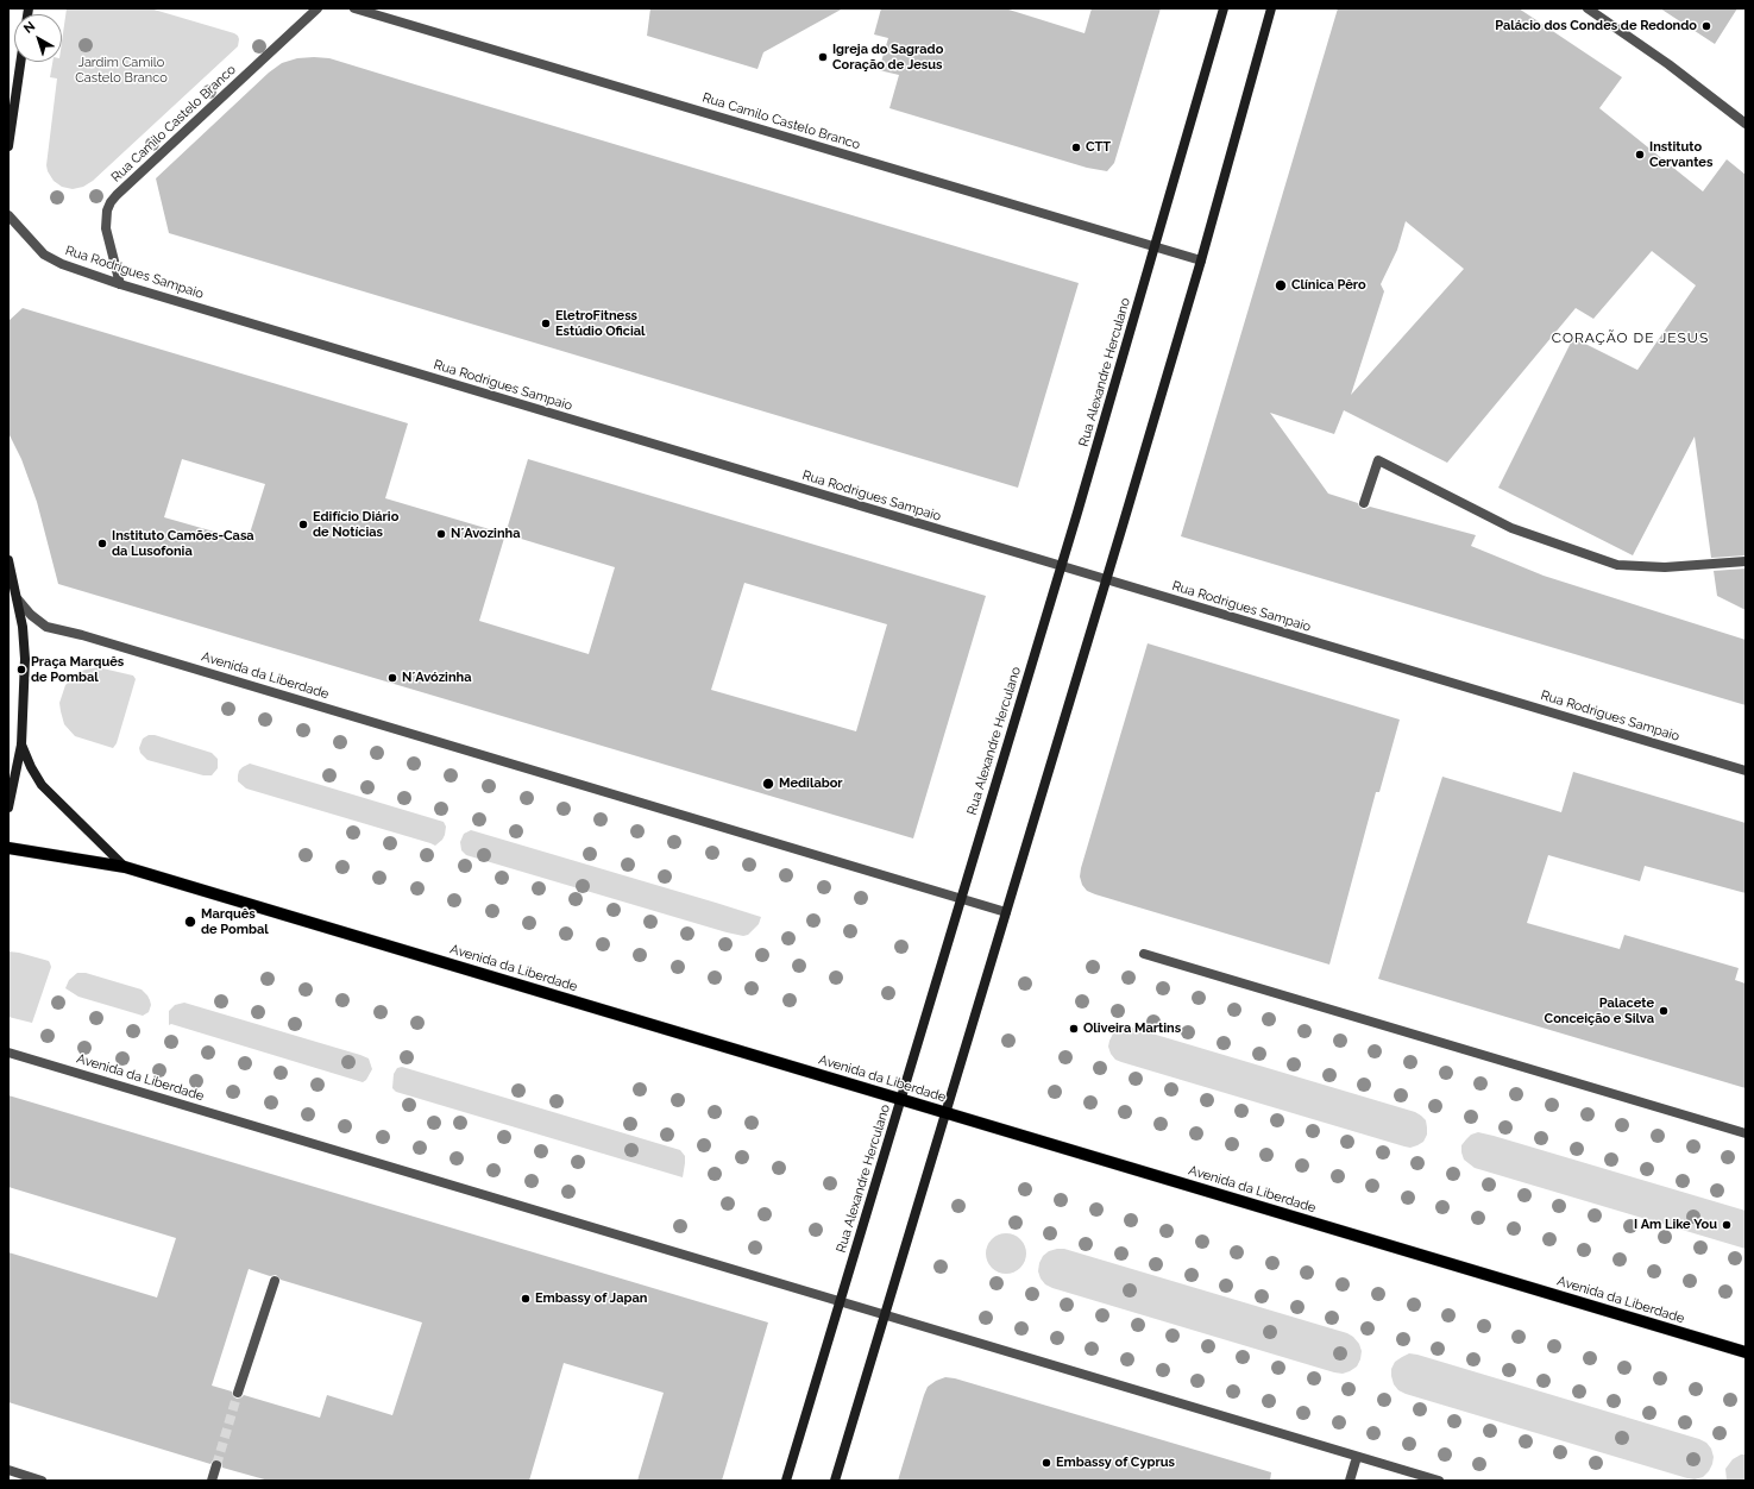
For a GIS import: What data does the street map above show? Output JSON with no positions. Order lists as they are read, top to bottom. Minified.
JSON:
{"streets":{"main road":["Rua Alexandre Herculano","Avenida da Liberdade"],"street":["Rua Camilo Castelo Branco","Rua Rodrigues Sampaio"]},"crossings":[["Rua Camilo Castelo Branco","Rua Rodrigues Sampaio"],["Rua Camilo Castelo Branco","Rua Alexandre Herculano"],["Rua Rodrigues Sampaio","Rua Alexandre Herculano"],["Rua Alexandre Herculano","Avenida da Liberdade"]],"districts":["CORAÇÃO DE JESUS"],"parks":["Jardim Camilo Castelo Branco"],"places":["Palácio dos Condes de Redondo","Igreja do Sagrado Coração de Jesus","CTT","Instituto Cervantes","Clínica Pêro","EletroFitness Estúdio Oficial","Edifício Diário de Notícias","N´Avozinha","Instituto Camões-Casa da Lusofonia","Praça Marquês de Pombal","N´Avózinha","Medilabor","Marquês de Pombal","Palacete Conceição e Silva","Oliveira Martins","I Am Like You","Embassy of Japan","Embassy of Cyprus"],"north":"top left"}
